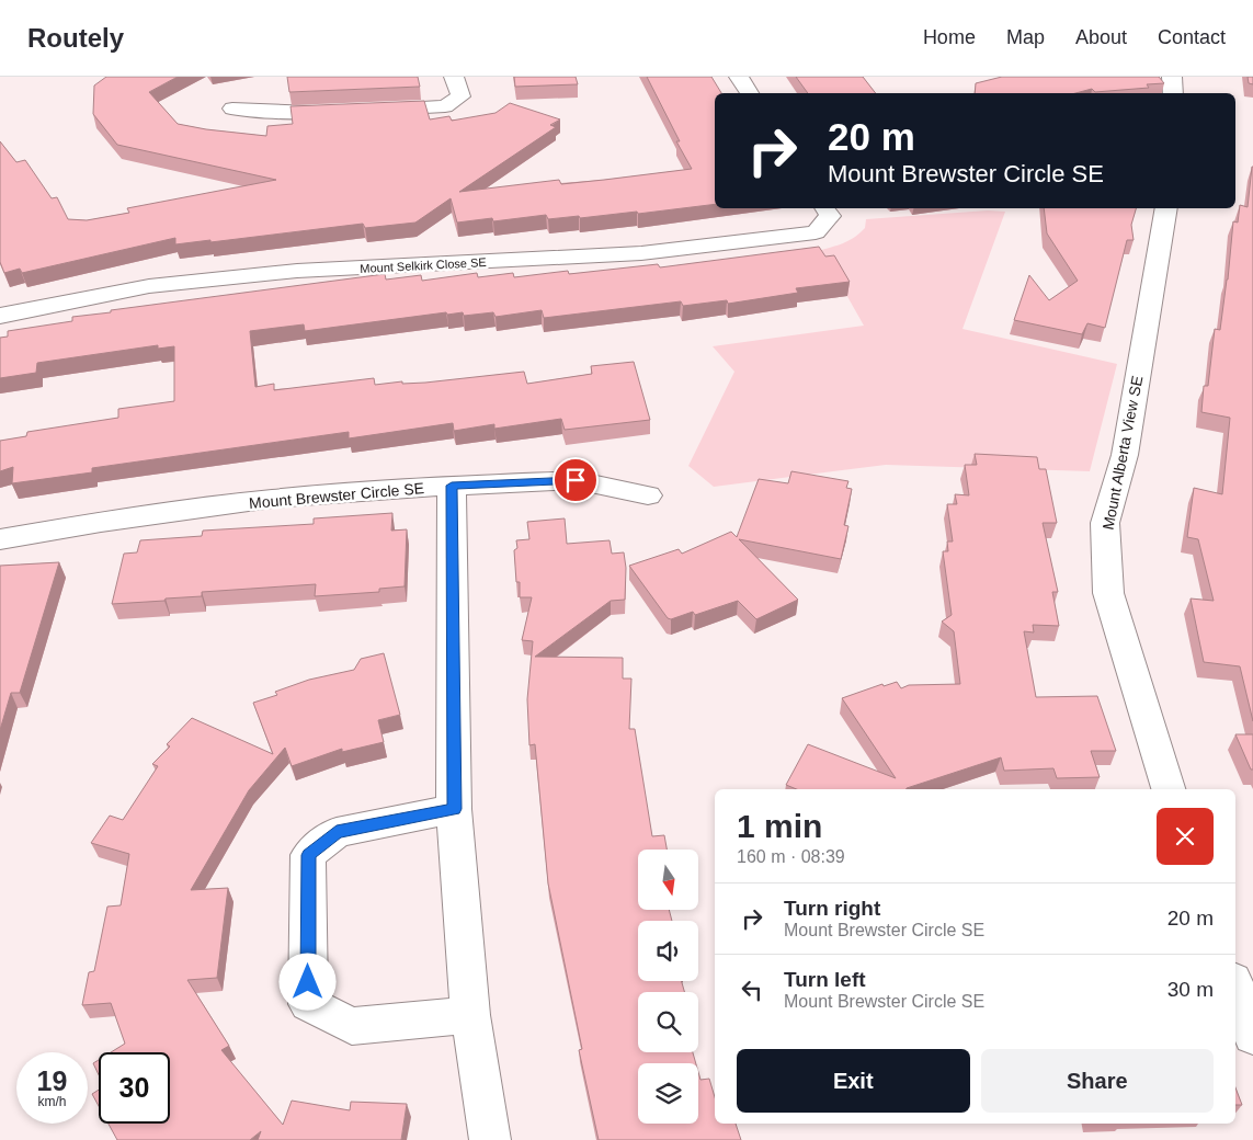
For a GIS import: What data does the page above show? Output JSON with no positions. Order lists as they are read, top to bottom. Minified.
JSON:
{"streets":{"street":["Mount Selkirk Close SE","Mount Alberta View SE","Mount Brewster Circle SE"]},"north":"bottom","page":{"header":"Routely","nav":["Home","Map","About","Contact"],"turn":["20 m","Mount Brewster Circle SE"],"heading":["1 min","160 m · 08:39"],"list":[{"name":"Turn right","note":"Mount Brewster Circle SE","value":"20 m"},{"name":"Turn left","note":"Mount Brewster Circle SE","value":"30 m"}],"buttons":["Exit","Share"],"speed":"19 km/h","limit":"30"}}
